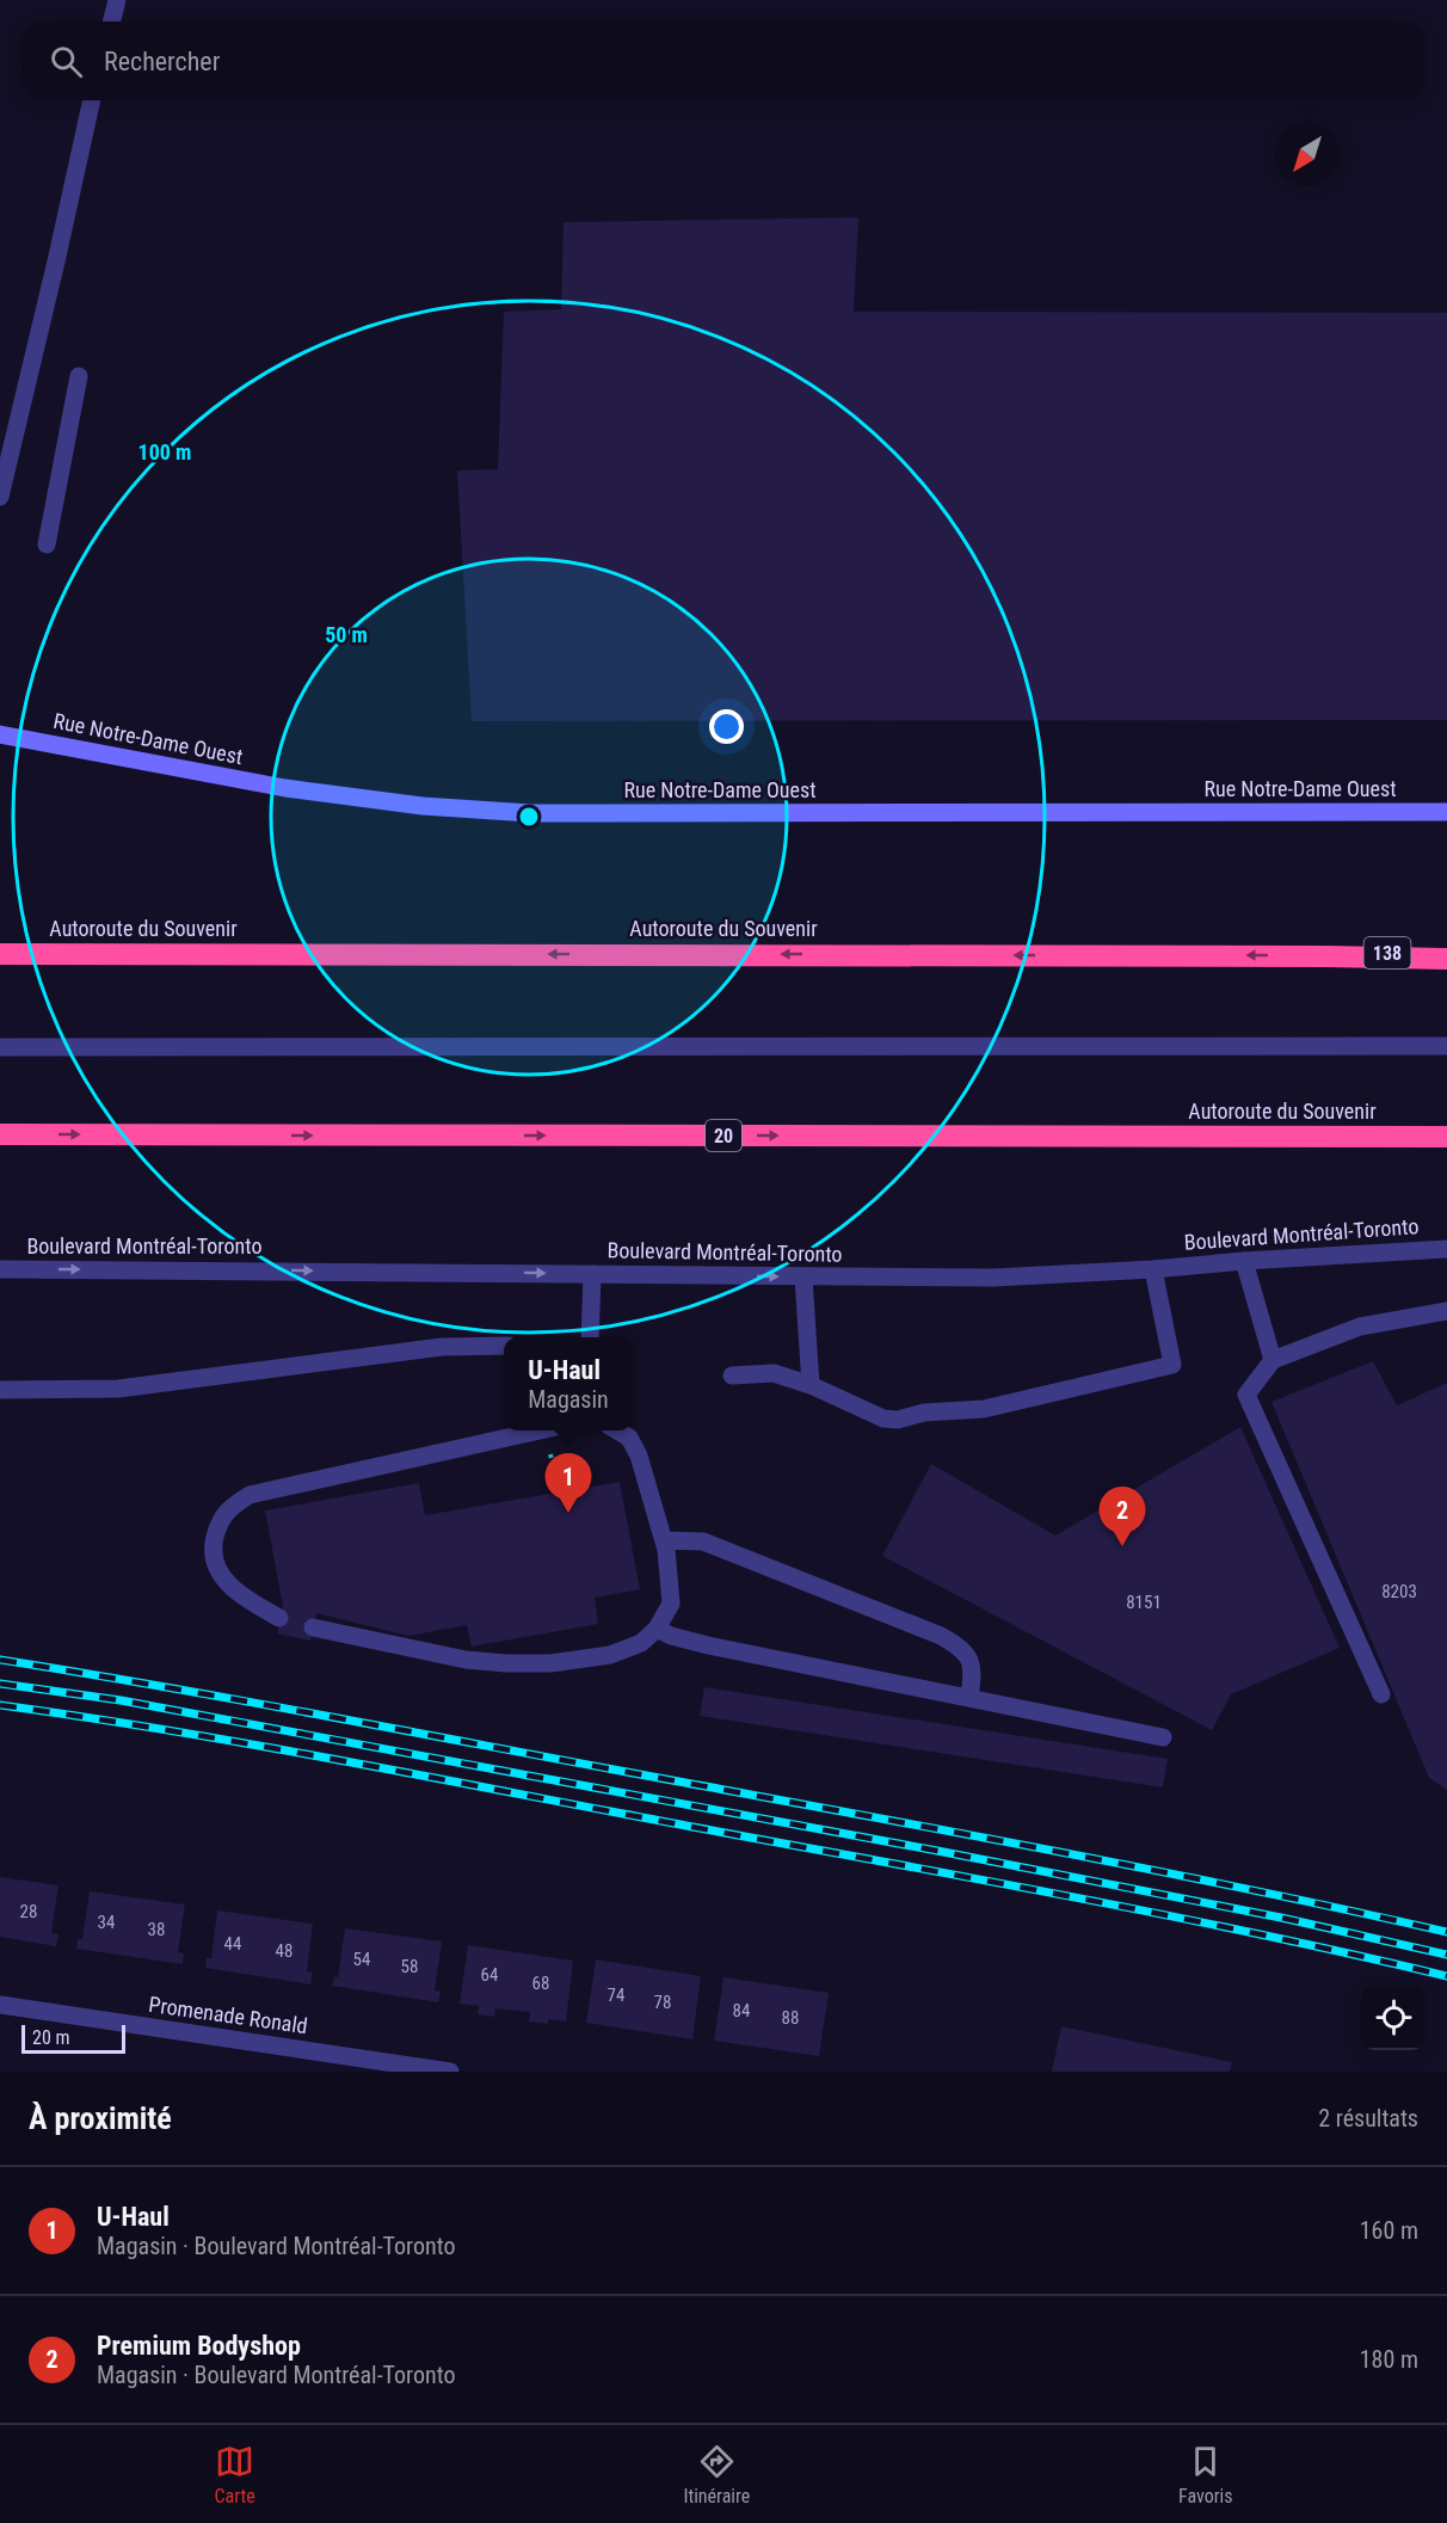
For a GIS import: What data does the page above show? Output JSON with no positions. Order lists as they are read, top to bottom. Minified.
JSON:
{"streets":{"highway":["Autoroute du Souvenir","138","20"],"main road":["Rue Notre-Dame Ouest"],"street":["Boulevard Montréal-Toronto","Promenade Ronald"]},"crossings":[["Autoroute du Souvenir","138"]],"house_numbers":["8203","8151","28","34","38","44","48","54","58","64","68","74","78","84","88"],"scale_bar":"20 m","north":"bottom left","page":{"search":"Rechercher","popup":["U-Haul","Magasin"],"pins":["1","2"],"scale":"20 m","heading":["À proximité","2 résultats"],"list":[{"mark":"1","name":"U-Haul","note":"Magasin · Boulevard Montréal-Toronto","value":"160 m"},{"mark":"2","name":"Premium Bodyshop","note":"Magasin · Boulevard Montréal-Toronto","value":"180 m"}],"nav":["Carte","Itinéraire","Favoris"]},"rings":["100 m","50 m"]}
